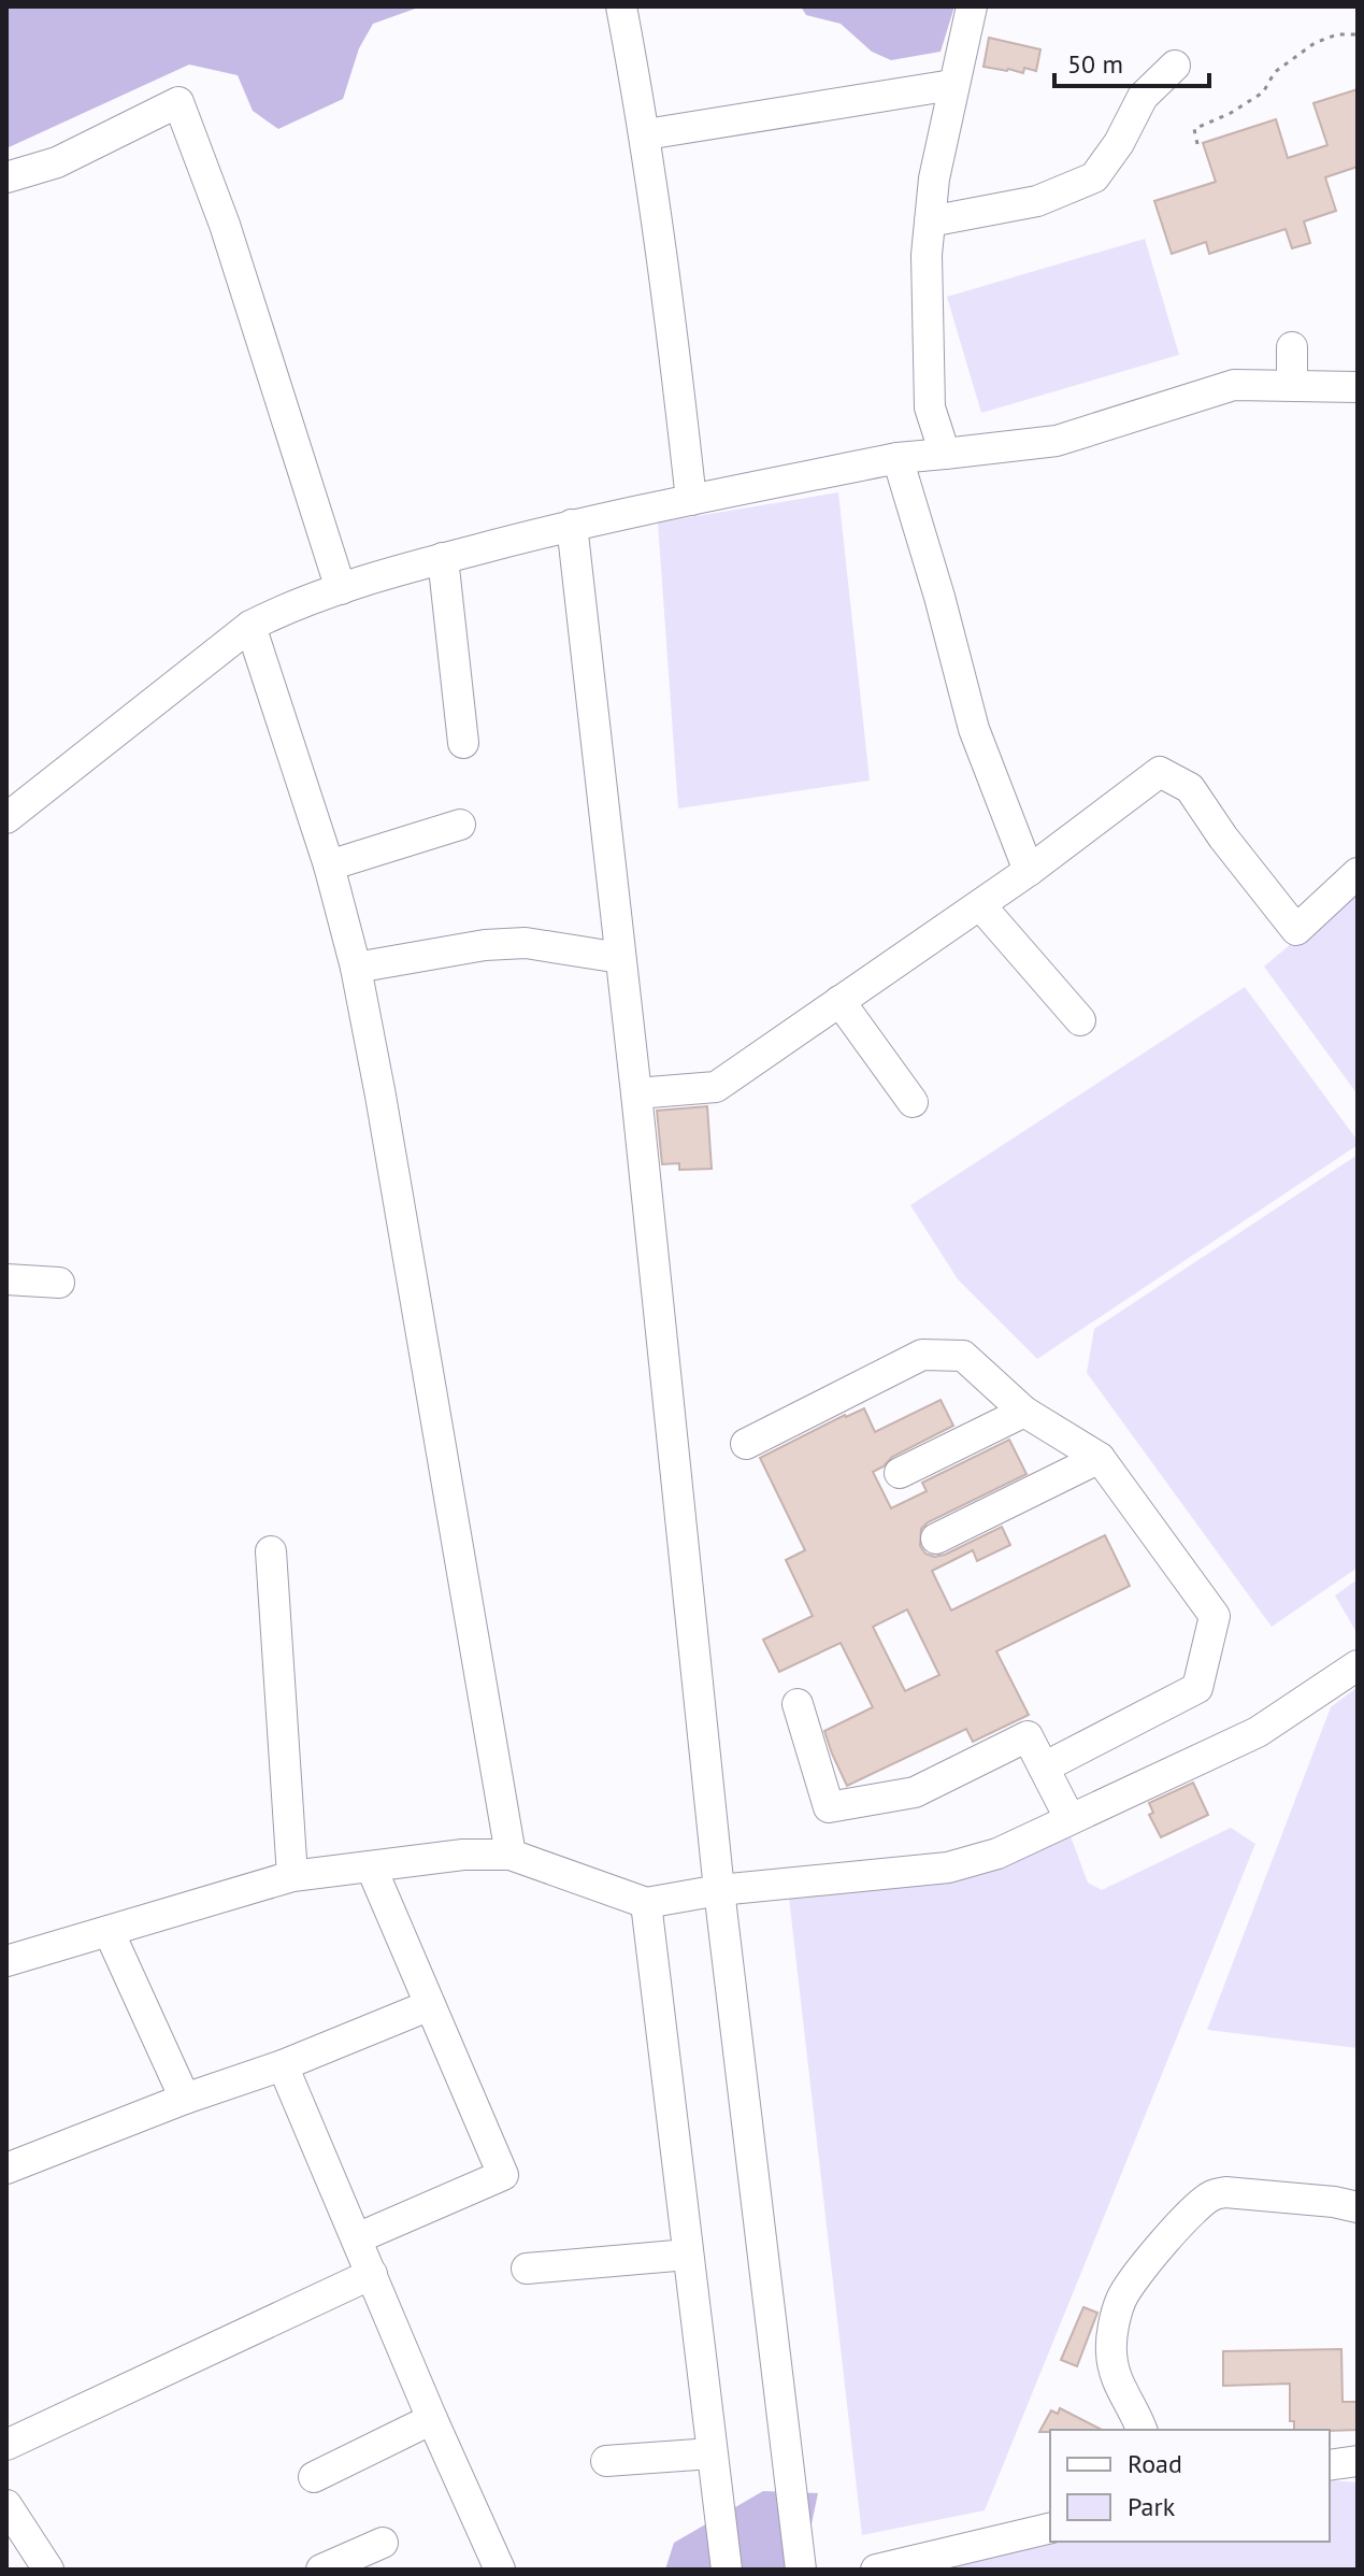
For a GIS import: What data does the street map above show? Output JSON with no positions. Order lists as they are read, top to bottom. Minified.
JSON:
{"legend":["Road","Park"],"scale_bar":"50 m"}
